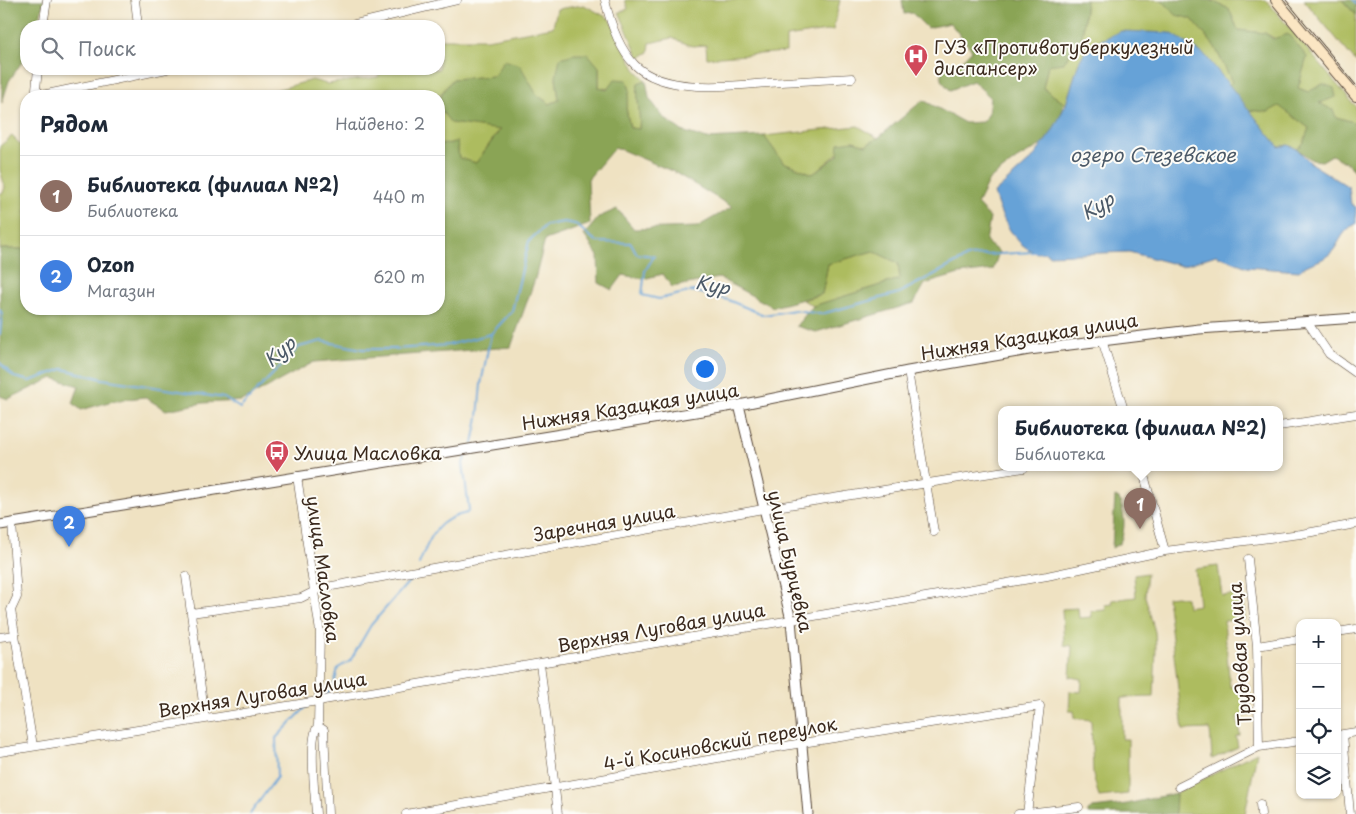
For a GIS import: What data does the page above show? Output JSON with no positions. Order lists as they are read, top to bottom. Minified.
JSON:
{"streets":{"street":["Нижняя Казацкая улица","Заречная улица","улица Бурцевка","улица Масловка","Верхняя Луговая улица","Трудовая улица","4-й Косиновский переулок"]},"crossings":[["Нижняя Казацкая улица","улица Бурцевка"],["Нижняя Казацкая улица","улица Масловка"],["Заречная улица","улица Бурцевка"],["Заречная улица","улица Масловка"],["улица Бурцевка","Верхняя Луговая улица"],["улица Бурцевка","4-й Косиновский переулок"],["улица Масловка","Верхняя Луговая улица"]],"water":["озеро Стезевское","Кур"],"places":{"hospital":["ГУЗ «Противотуберкулезный диспансер»"],"bus stop":["Улица Масловка"]},"page":{"search":"Поиск","heading":["Рядом","Найдено: 2"],"list":[{"mark":"1","name":"Библиотека (филиал №2)","note":"Библиотека","value":"440 m"},{"mark":"2","name":"Ozon","note":"Магазин","value":"620 m"}],"popup":["Библиотека (филиал №2)","Библиотека"],"pins":["1","2"],"map_buttons":["+","−"]}}
